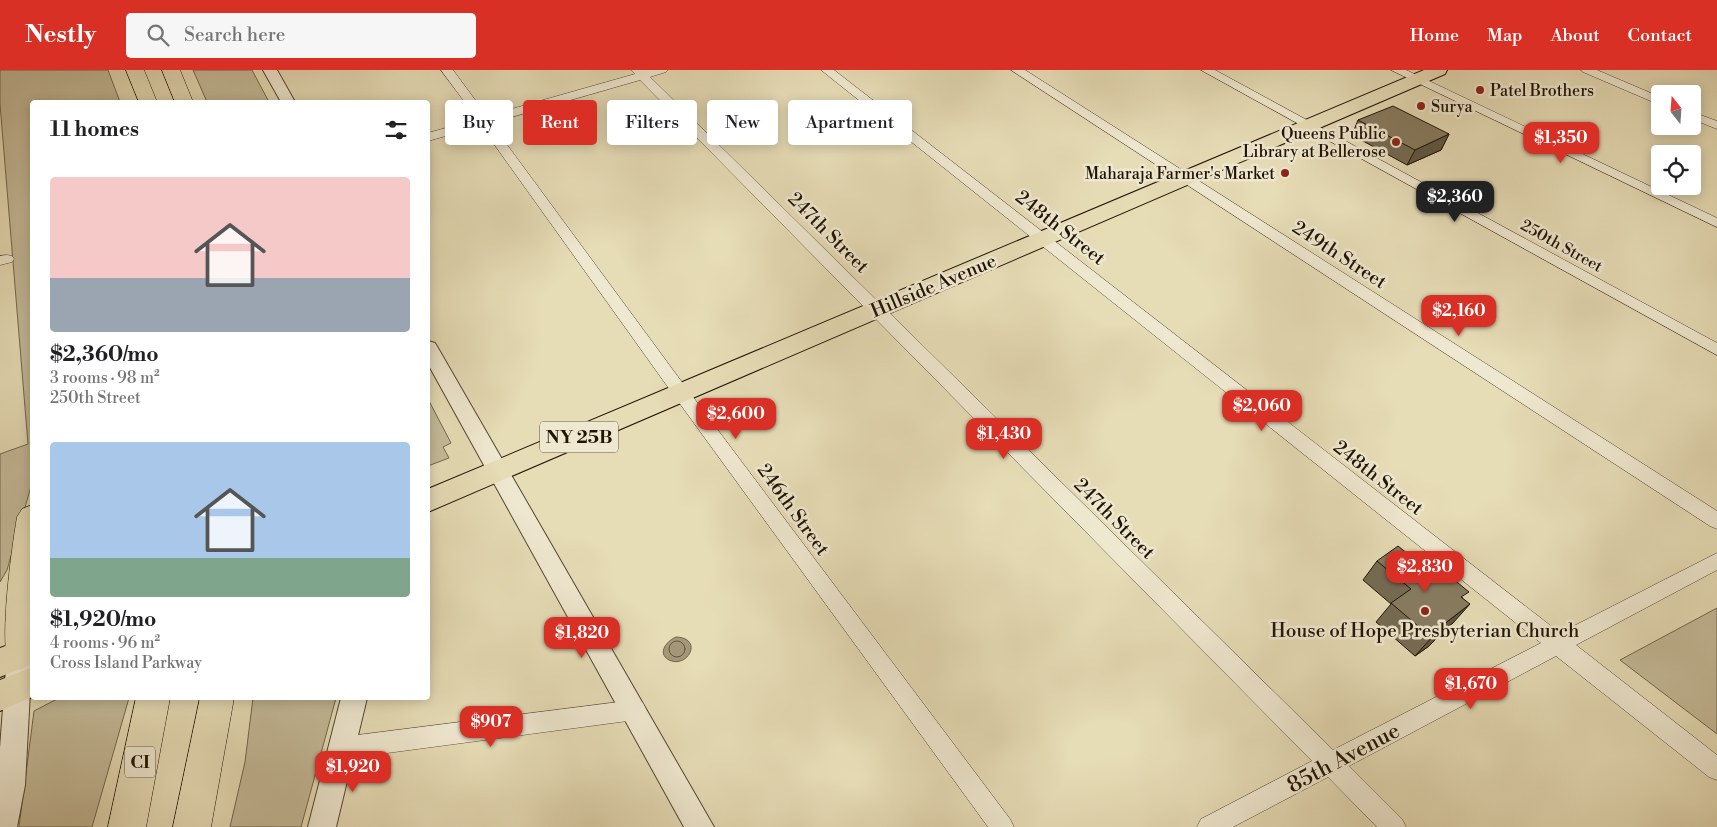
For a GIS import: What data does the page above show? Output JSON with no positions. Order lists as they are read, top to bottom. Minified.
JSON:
{"streets":{"highway":["CI"],"main road":["Hillside Avenue","NY 25B"],"street":["248th Street","247th Street","250th Street","249th Street","246th Street","85th Avenue"]},"crossings":[["248th Street","Hillside Avenue"],["248th Street","85th Avenue"],["247th Street","Hillside Avenue"],["247th Street","85th Avenue"],["250th Street","Hillside Avenue"],["249th Street","Hillside Avenue"],["Hillside Avenue","246th Street"]],"places":["Patel Brothers","Surya","Queens Public Library at Bellerose","Maharaja Farmer's Market","House of Hope Presbyterian Church"],"north":"top","page":{"header":"Nestly","search":"Search here","nav":["Home","Map","About","Contact"],"chip":["Buy","Rent","Filters","New","Apartment"],"heading":"11 homes","price":["$1,350","$2,360","$2,160","$2,060","$2,600","$1,430","$2,830","$1,820","$1,670","$907","$1,920"],"list":[{"name":"$2,360/mo","note":"3 rooms · 98 m² · 250th Street"},{"name":"$1,920/mo","note":"4 rooms · 96 m² · Cross Island Parkway"}]}}
